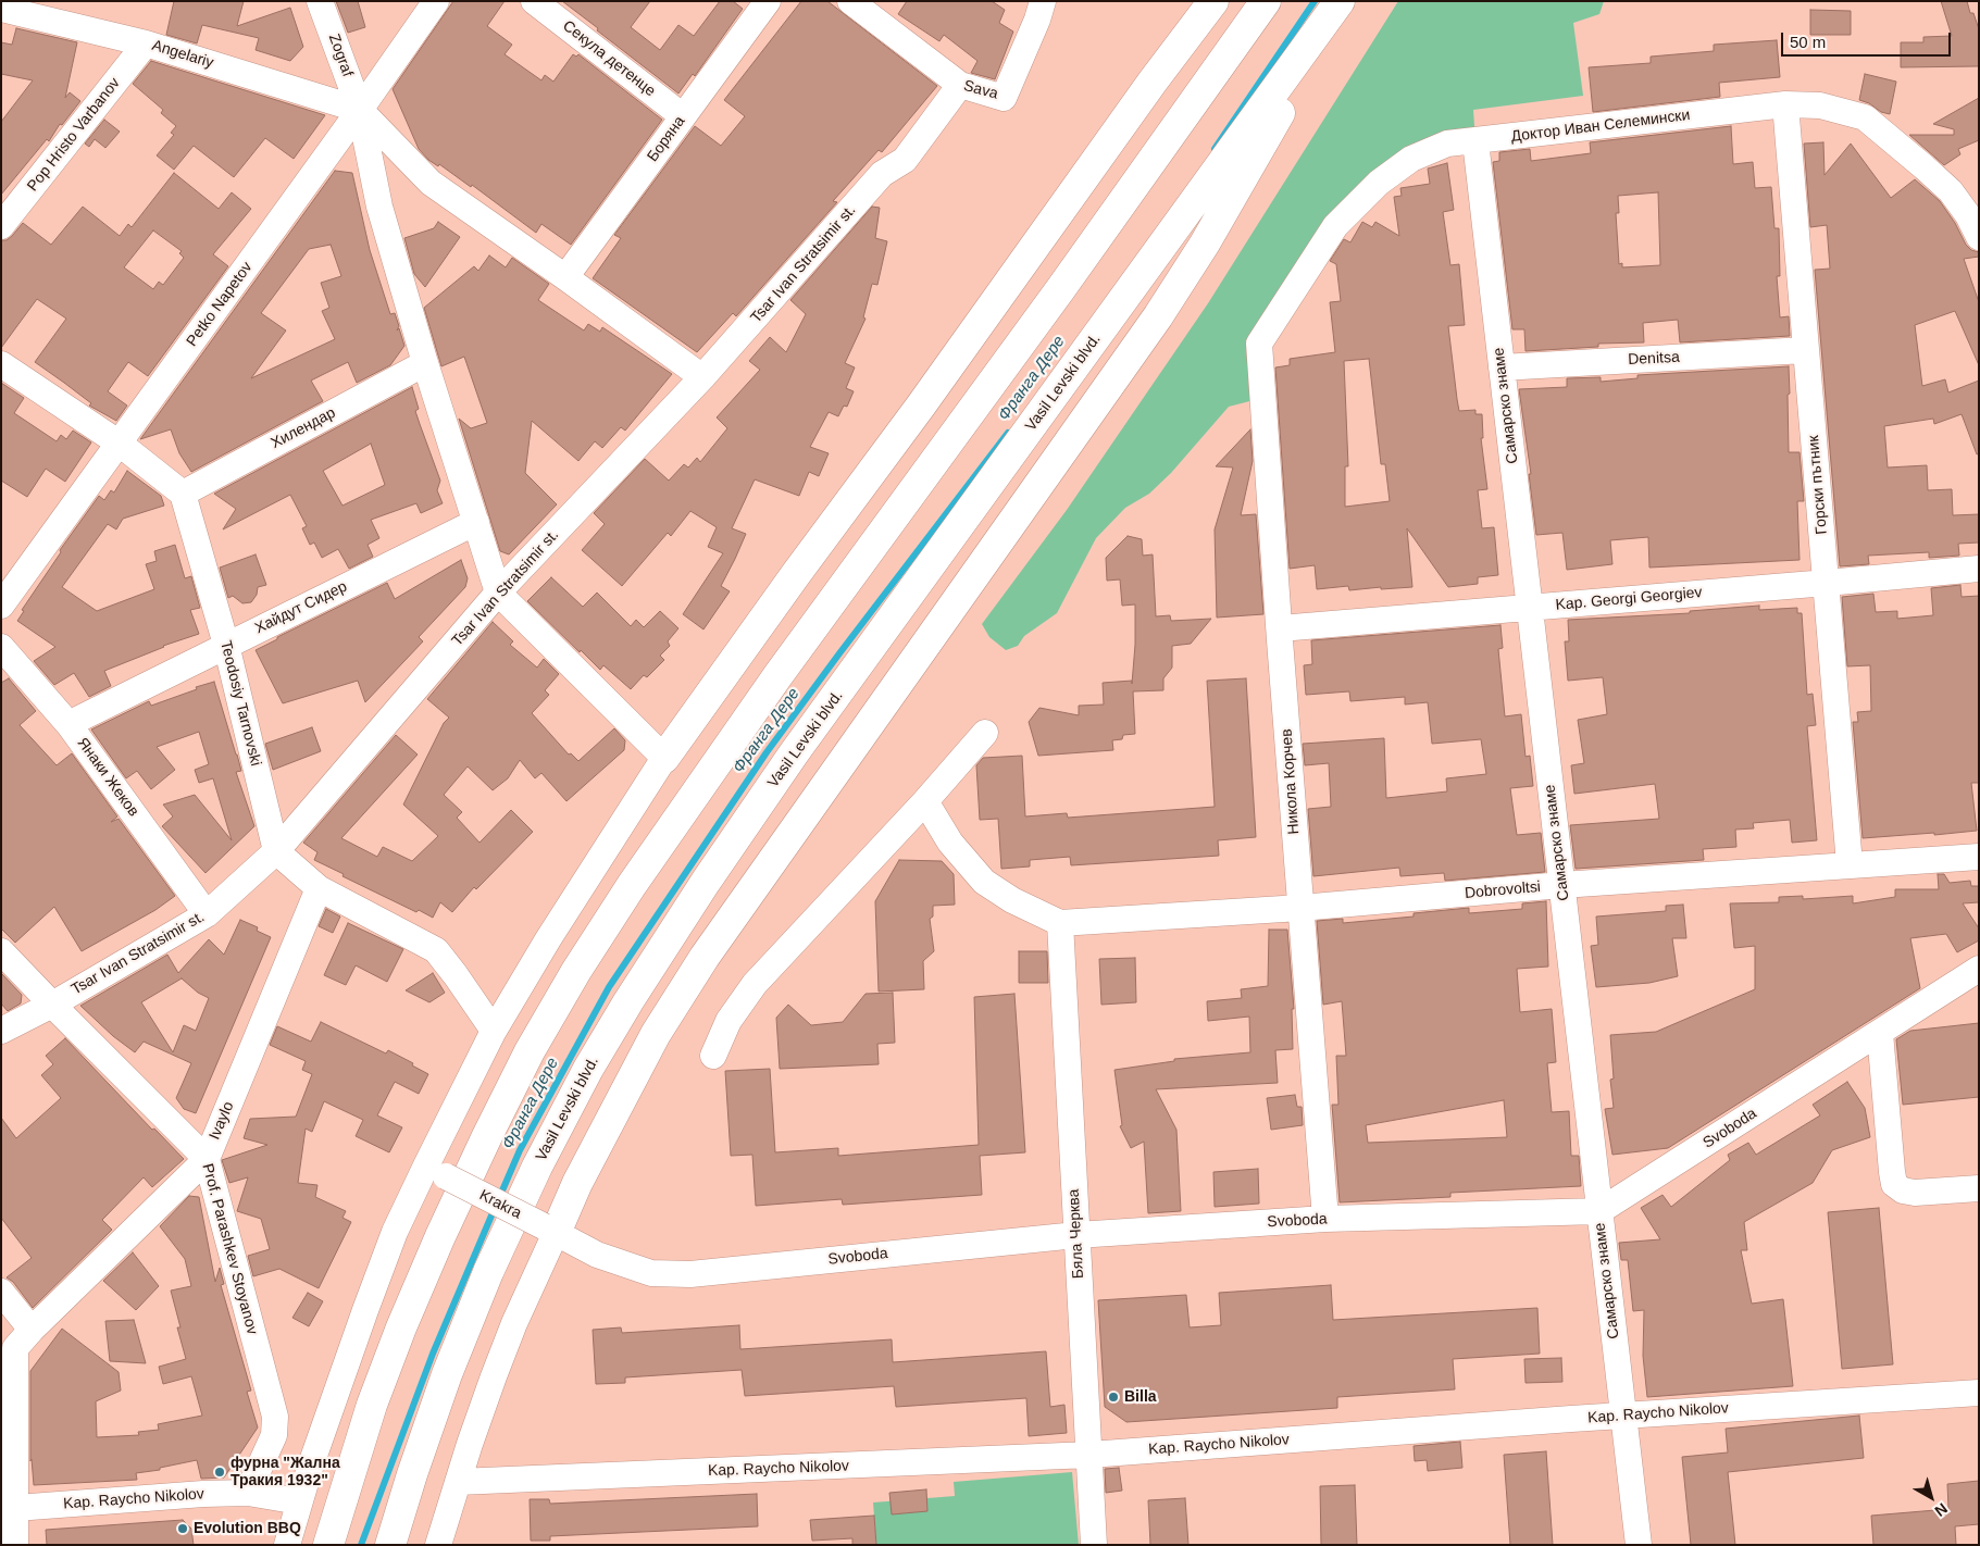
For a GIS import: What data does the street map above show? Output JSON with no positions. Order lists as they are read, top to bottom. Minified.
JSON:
{"streets":{"highway":["Vasil Levski blvd."],"street":["Angelariy","Zograf","Секула детенце","Sava","Доктор Иван Селемински","Pop Hristo Varbanov","Боряна","Tsar Ivan Stratsimir st.","Petko Napetov","Denitsa","Самарско знаме","Хилендар","Горски пътник","Kap. Georgi Georgiev","Хайдут Сидер","Teodosiy Tarnovski","Янаки Жеков","Никола Корчев","Dobrovoltsi","Ivaylo","Svoboda","Krakra","Бяла Черква","Prof. Parashkev Stoyanov","Kap. Raycho Nikolov"]},"crossings":[["Angelariy","Zograf"],["Angelariy","Pop Hristo Varbanov"],["Angelariy","Petko Napetov"],["Zograf","Petko Napetov"],["Секула детенце","Боряна"],["Sava","Tsar Ivan Stratsimir st."],["Доктор Иван Селемински","Самарско знаме"],["Доктор Иван Селемински","Горски пътник"],["Доктор Иван Селемински","Никола Корчев"],["Tsar Ivan Stratsimir st.","Teodosiy Tarnovski"],["Tsar Ivan Stratsimir st.","Янаки Жеков"],["Tsar Ivan Stratsimir st.","Prof. Parashkev Stoyanov"],["Denitsa","Самарско знаме"],["Denitsa","Горски пътник"],["Самарско знаме","Kap. Georgi Georgiev"],["Самарско знаме","Dobrovoltsi"],["Самарско знаме","Svoboda"],["Самарско знаме","Kap. Raycho Nikolov"],["Хилендар","Teodosiy Tarnovski"],["Горски пътник","Kap. Georgi Georgiev"],["Горски пътник","Dobrovoltsi"],["Kap. Georgi Georgiev","Никола Корчев"],["Хайдут Сидер","Teodosiy Tarnovski"],["Хайдут Сидер","Янаки Жеков"],["Никола Корчев","Dobrovoltsi"],["Никола Корчев","Svoboda"],["Dobrovoltsi","Бяла Черква"],["Ivaylo","Prof. Parashkev Stoyanov"],["Svoboda","Krakra"],["Svoboda","Бяла Черква"],["Бяла Черква","Kap. Raycho Nikolov"],["Prof. Parashkev Stoyanov","Kap. Raycho Nikolov"]],"water":["Франга Дере"],"places":["Billa","фурна \"Жална Тракия 1932\"","Evolution BBQ"],"scale_bar":"50 m","north":"bottom right"}
